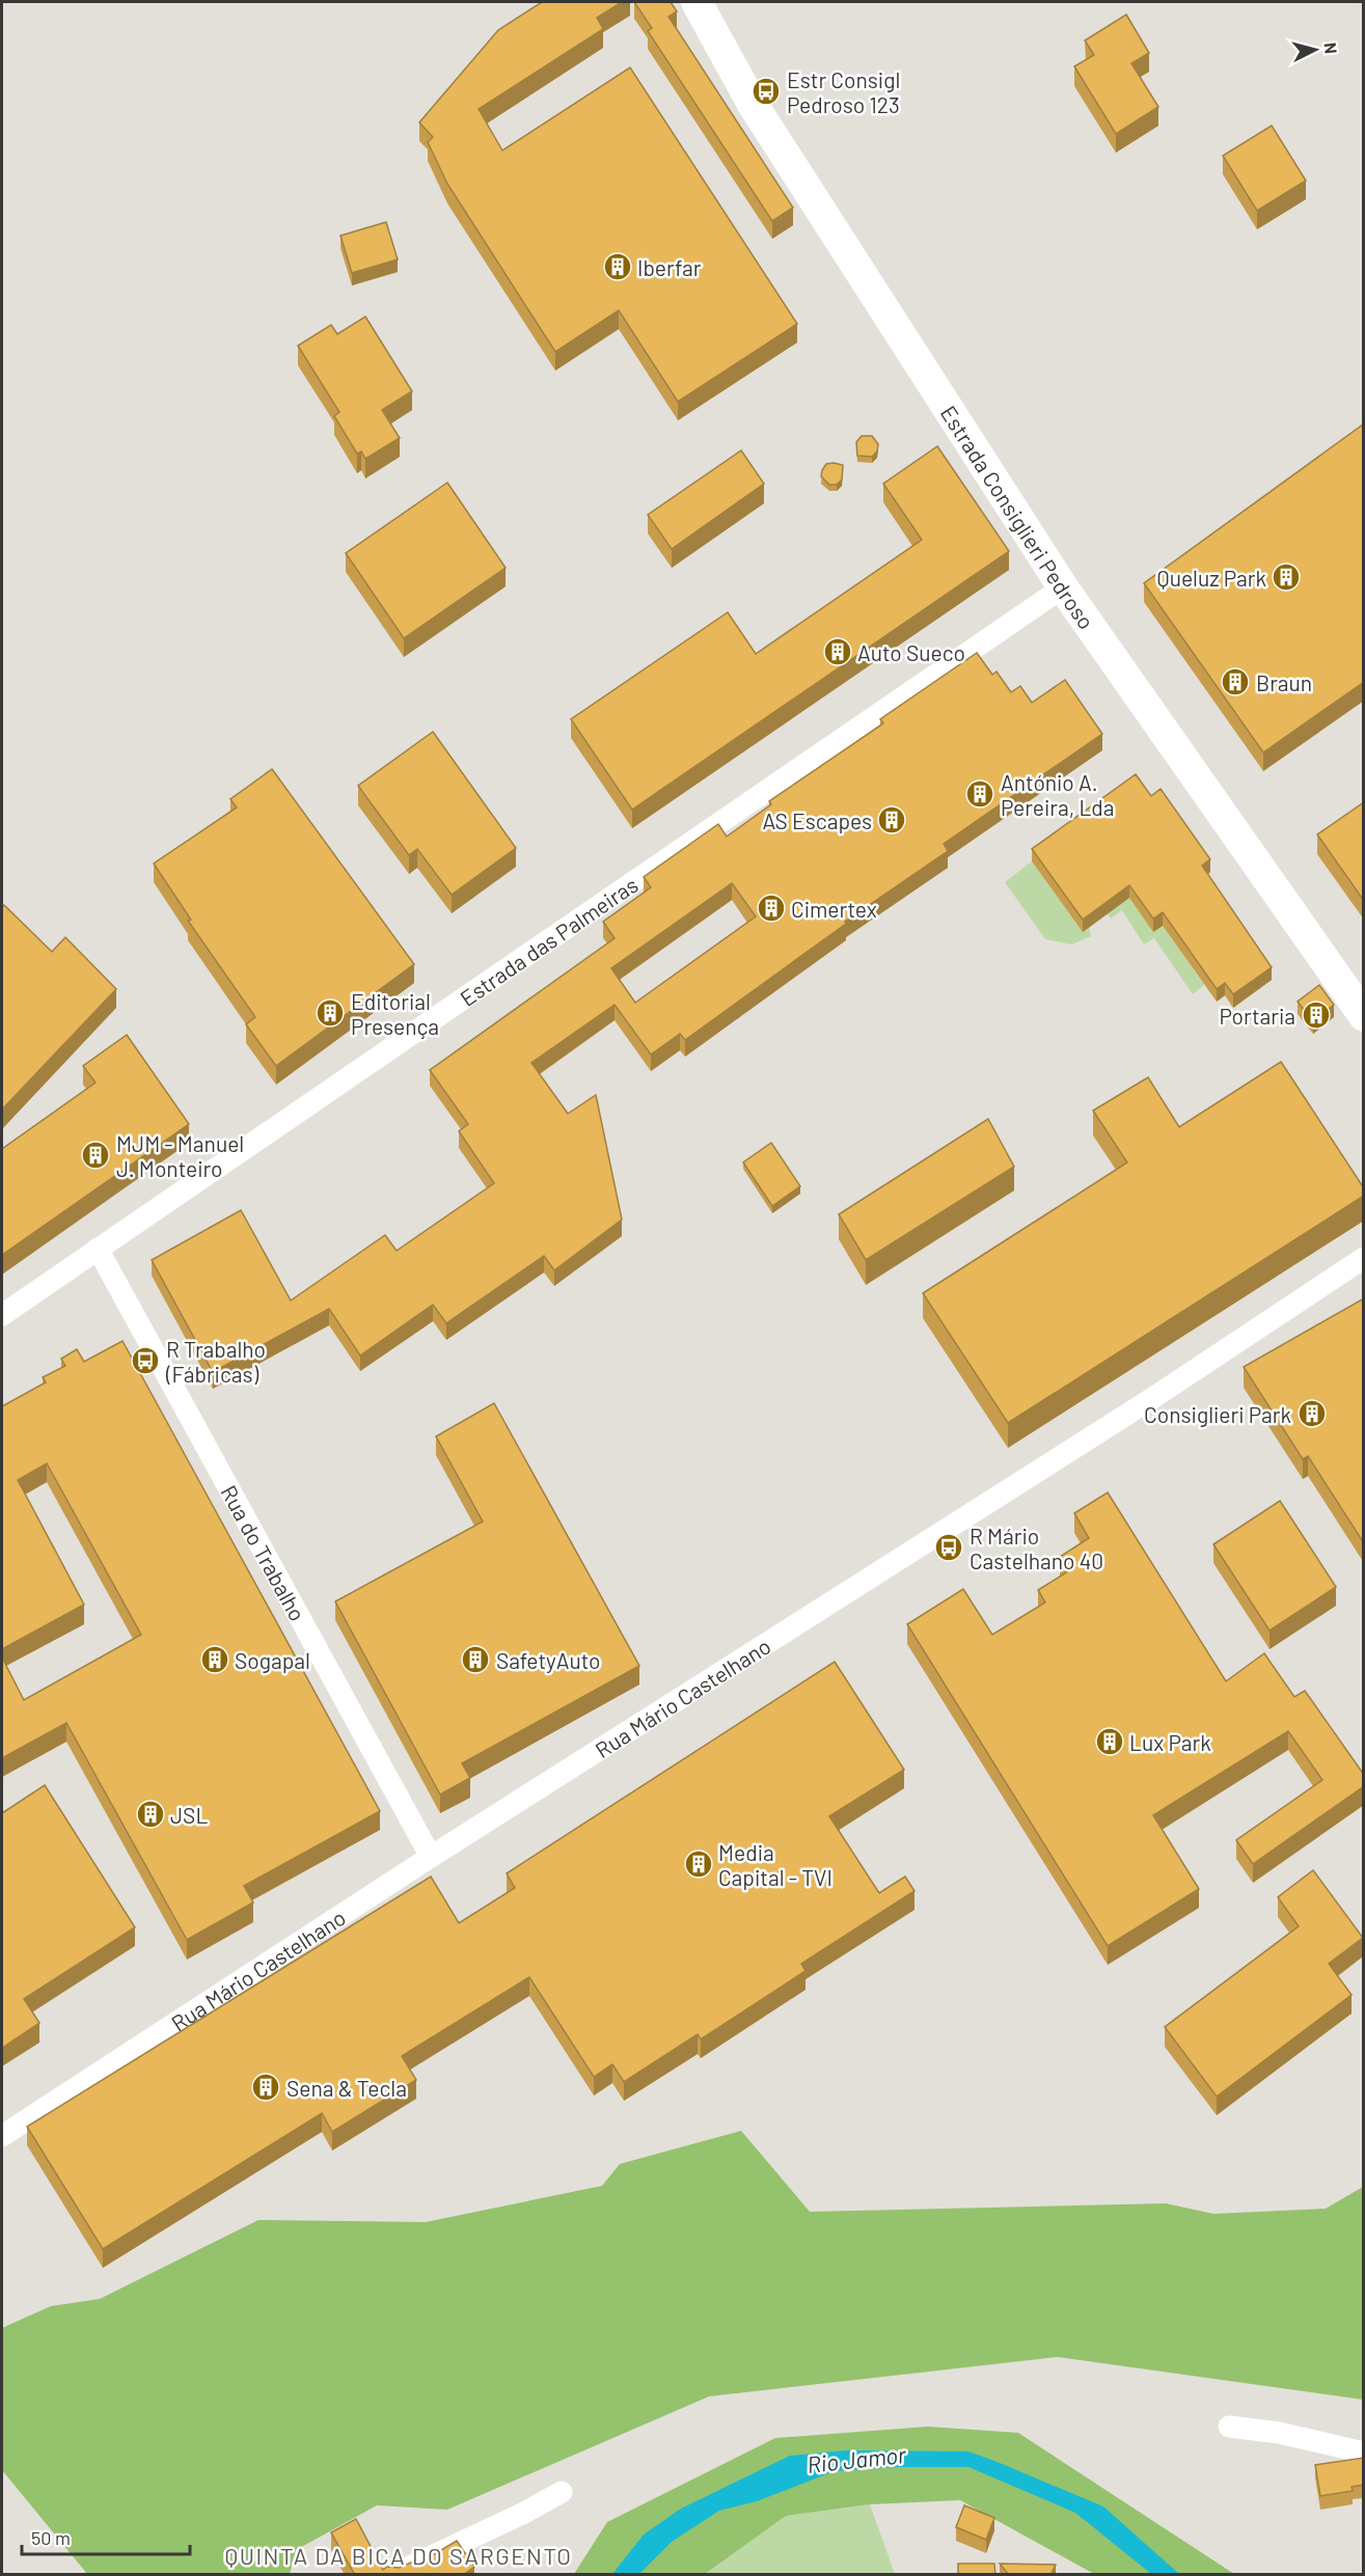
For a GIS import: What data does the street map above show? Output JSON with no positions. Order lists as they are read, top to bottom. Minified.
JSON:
{"streets":{"main road":["Estrada Consiglieri Pedroso"],"street":["Estrada das Palmeiras","Rua do Trabalho","Rua Mário Castelhano"]},"crossings":[["Estrada Consiglieri Pedroso","Estrada das Palmeiras"],["Estrada das Palmeiras","Rua do Trabalho"],["Rua do Trabalho","Rua Mário Castelhano"]],"districts":["QUINTA DA BICA DO SARGENTO"],"water":["Rio Jamor"],"places":{"bus stop":["Estr Consigl Pedroso 123","R Trabalho (Fábricas)","R Mário Castelhano 40"],"building":["Iberfar","Queluz Park","Auto Sueco","Braun","António A. Pereira, Lda","AS Escapes","Cimertex","Editorial Presença","Portaria","MJM - Manuel J. Monteiro","Consiglieri Park","Sogapal","SafetyAuto","Lux Park","JSL","Media Capital - TVI","Sena & Tecla"]},"scale_bar":"50 m","north":"right"}
